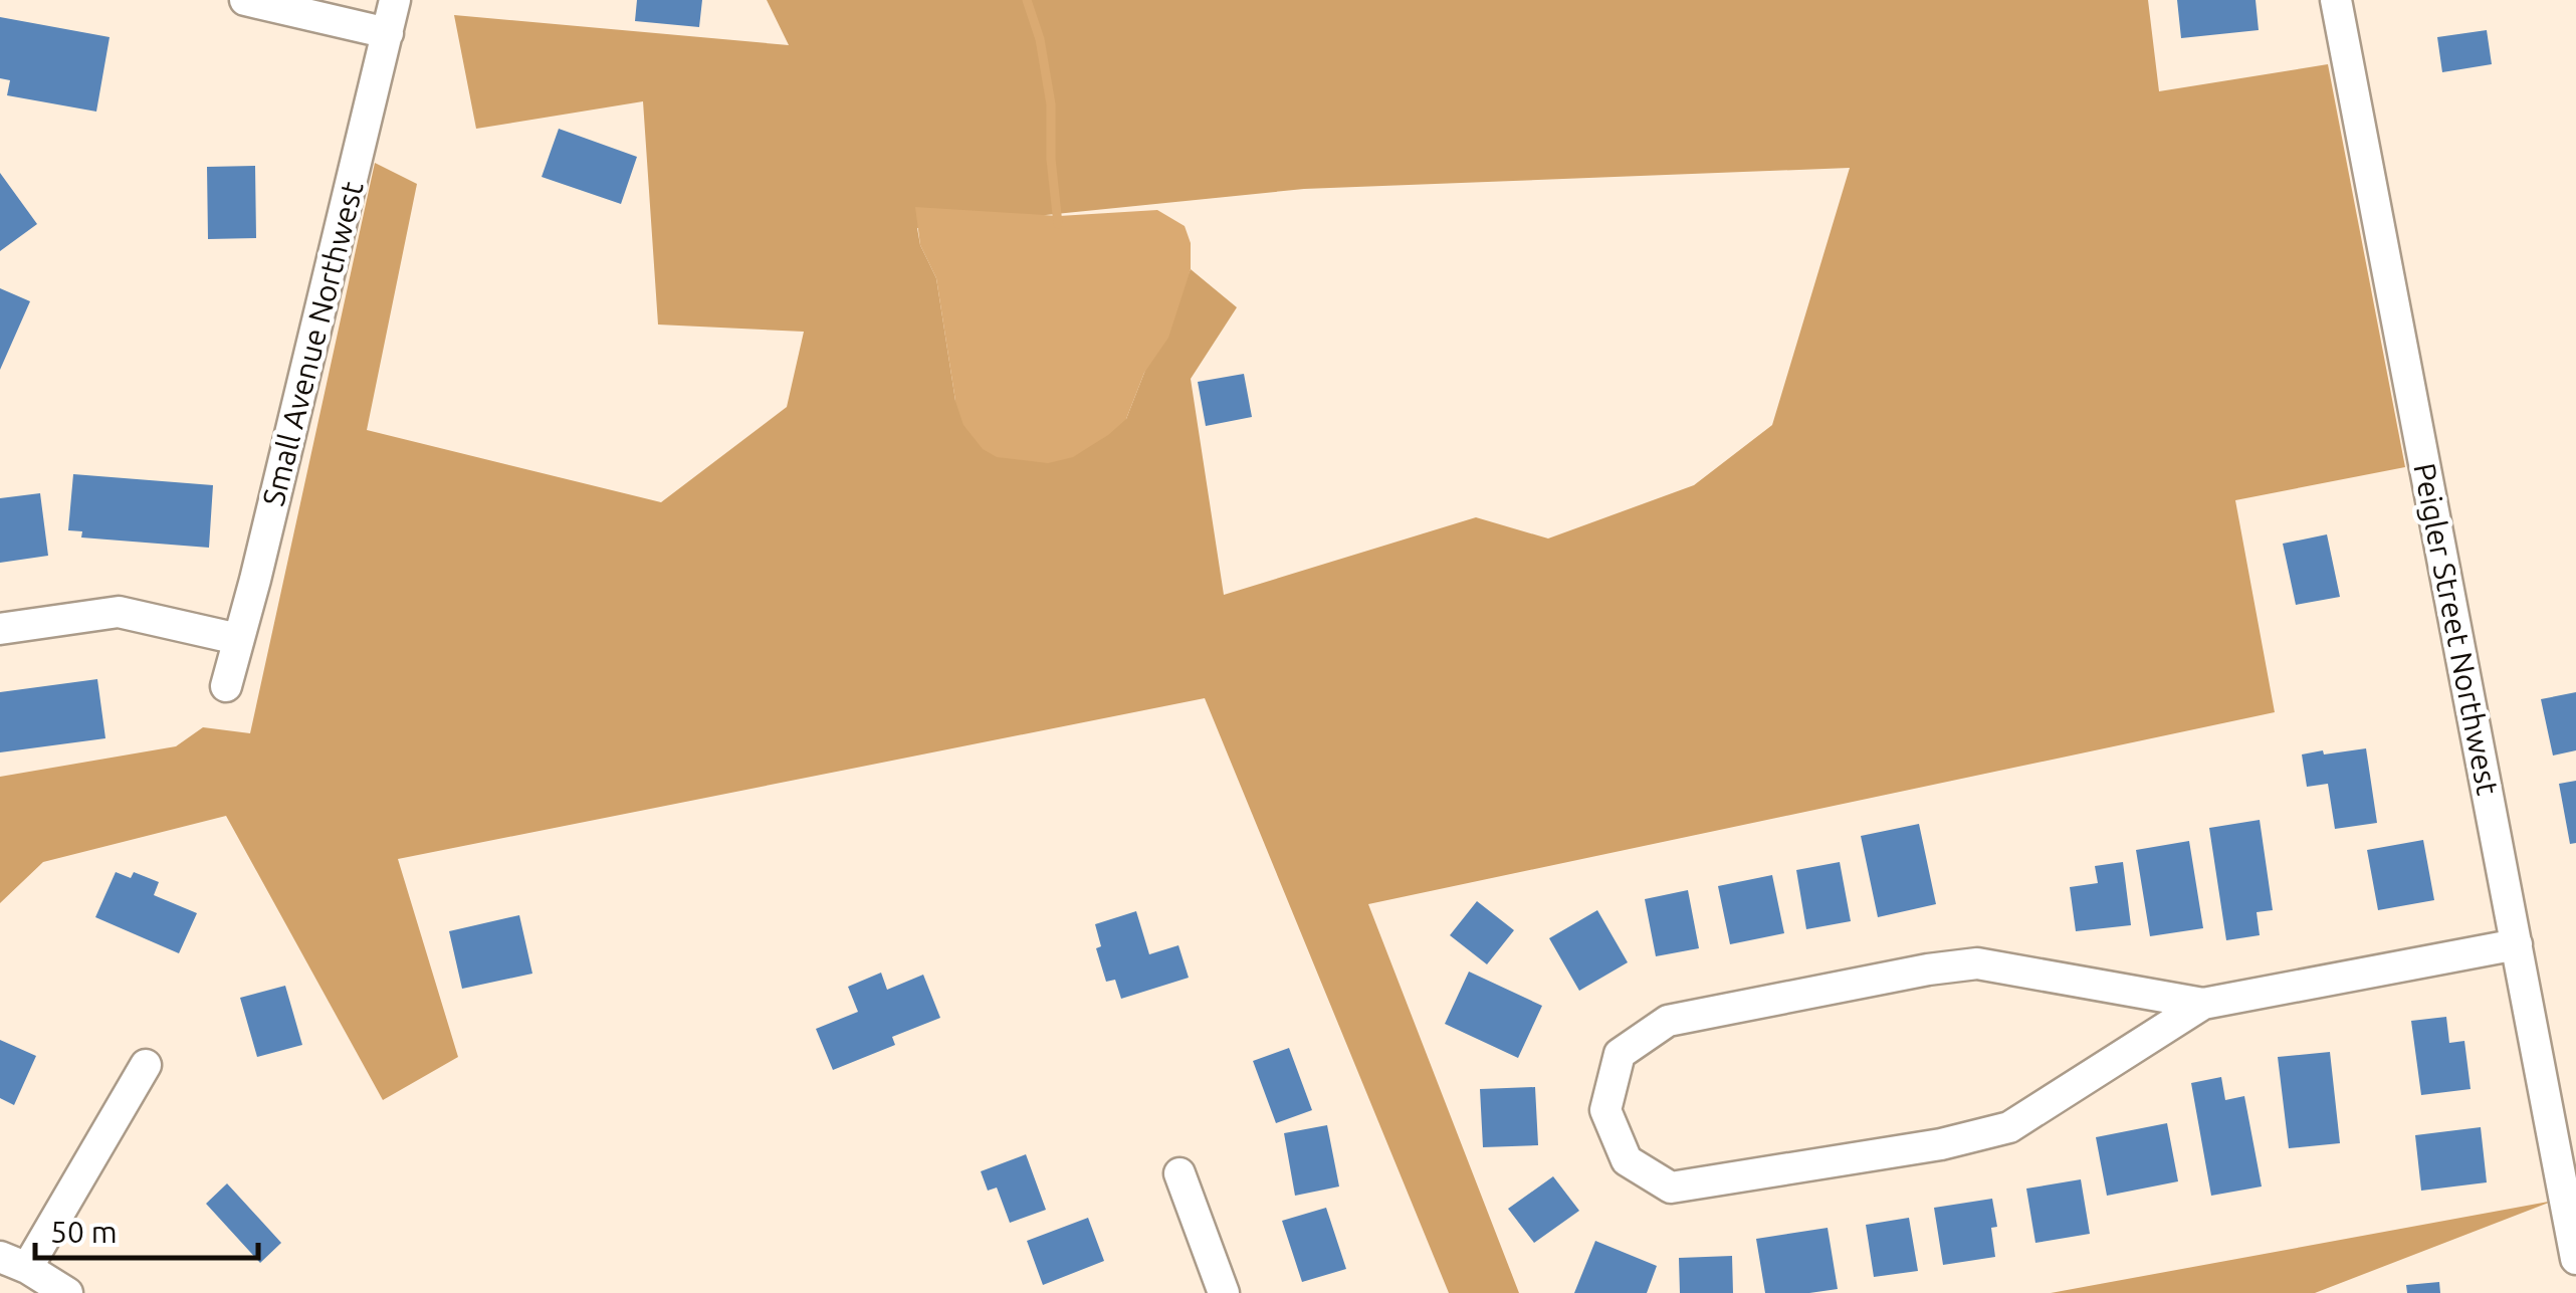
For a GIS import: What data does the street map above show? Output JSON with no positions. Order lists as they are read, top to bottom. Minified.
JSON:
{"streets":{"street":["Small Avenue Northwest","Peigler Street Northwest"]},"scale_bar":"50 m"}
